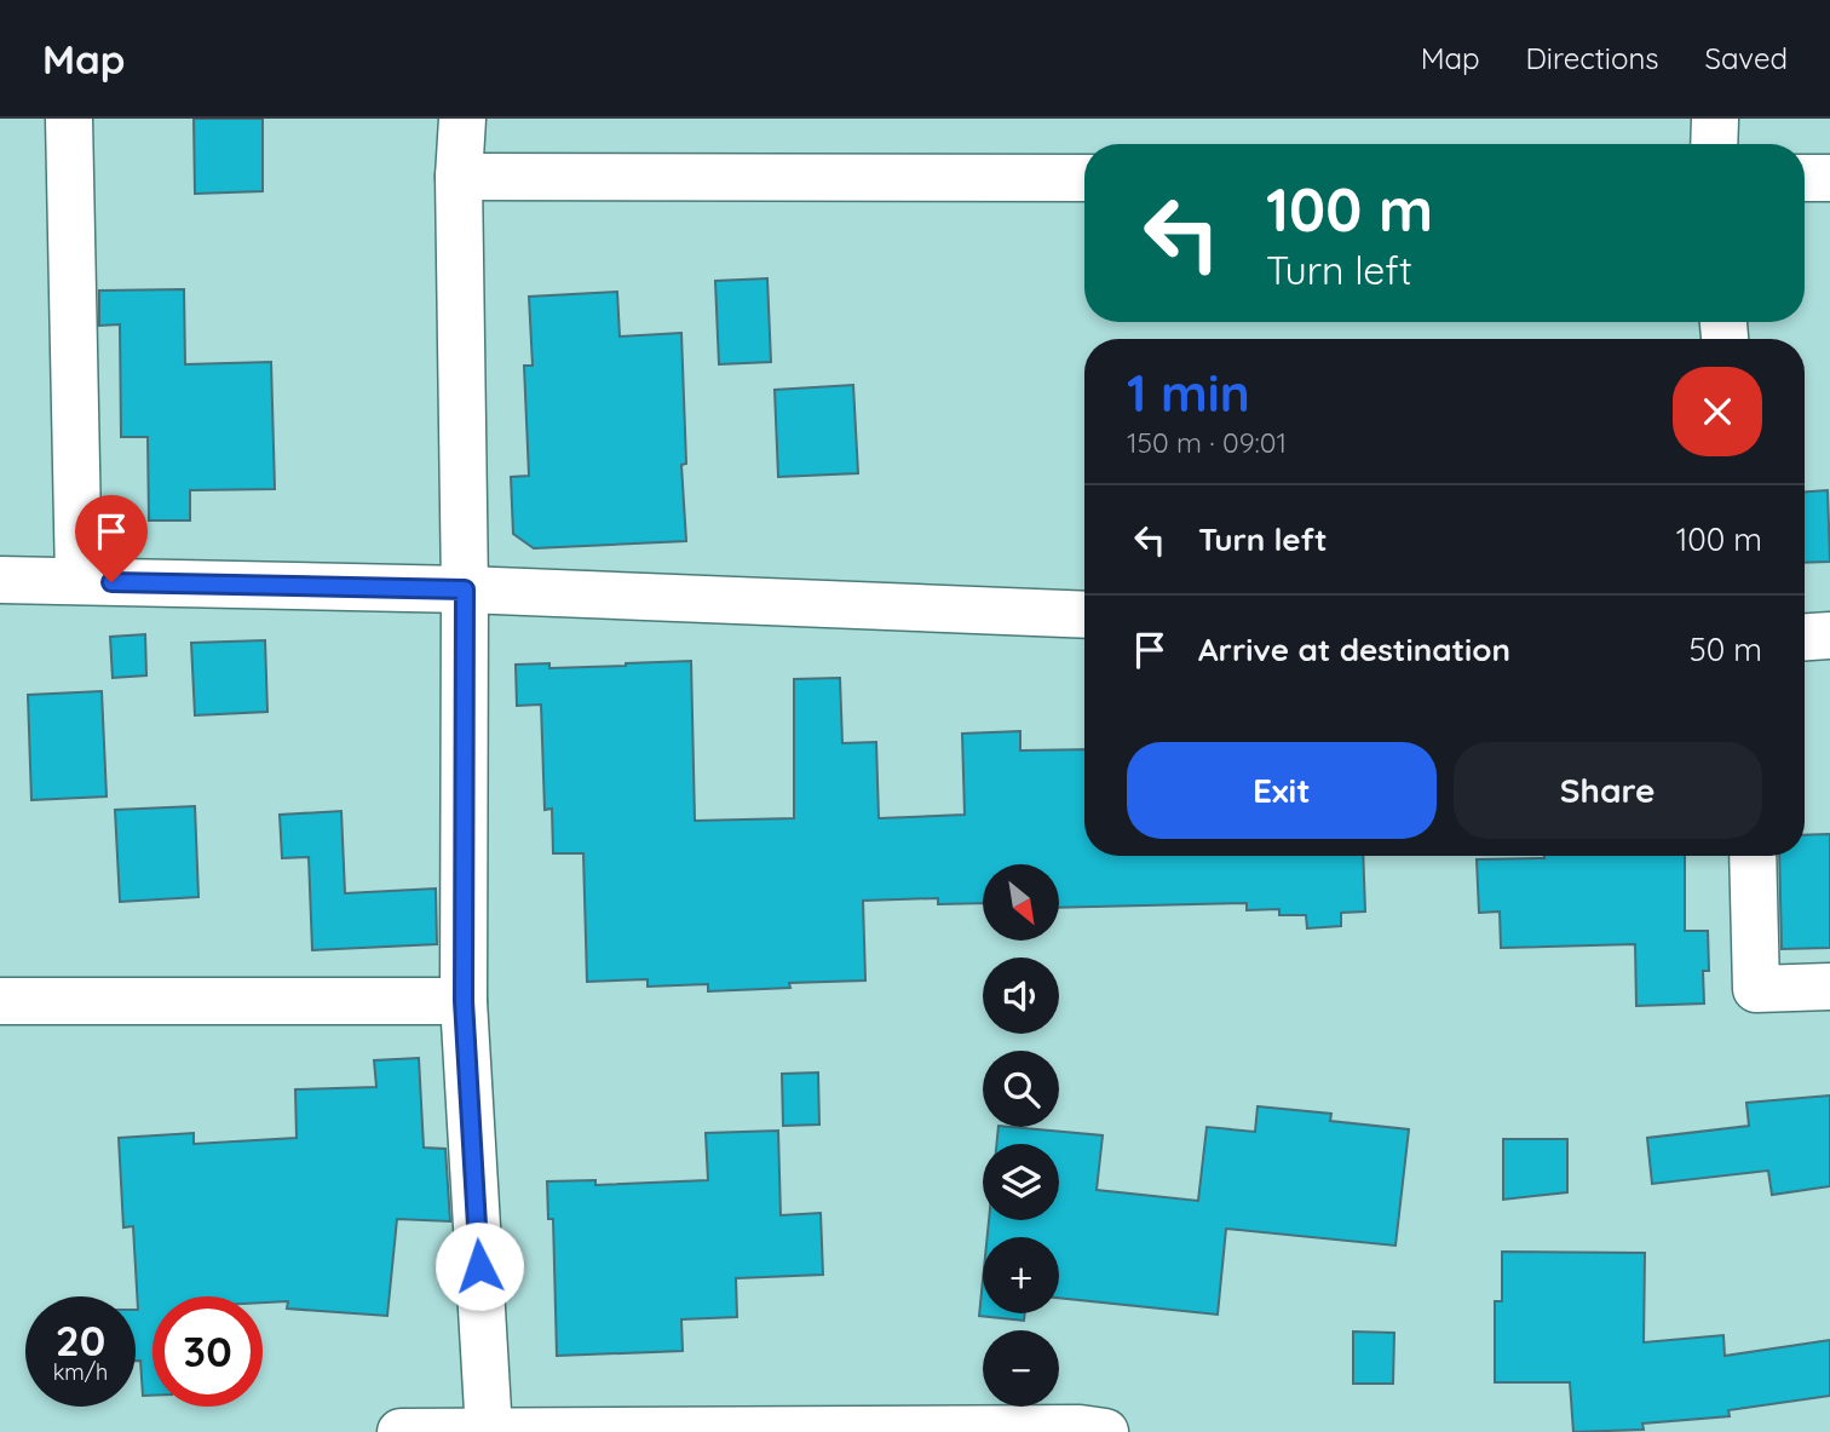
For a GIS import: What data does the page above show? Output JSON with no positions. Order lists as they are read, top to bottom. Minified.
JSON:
{"north":"bottom right","page":{"header":"Map","nav":["Map","Directions","Saved"],"turn":["100 m","Turn left"],"heading":["1 min","150 m · 09:01"],"list":[{"name":"Turn left","value":"100 m"},{"name":"Arrive at destination","value":"50 m"}],"buttons":["Exit","Share"],"map_buttons":["+","−"],"speed":"20 km/h","limit":"30"}}
